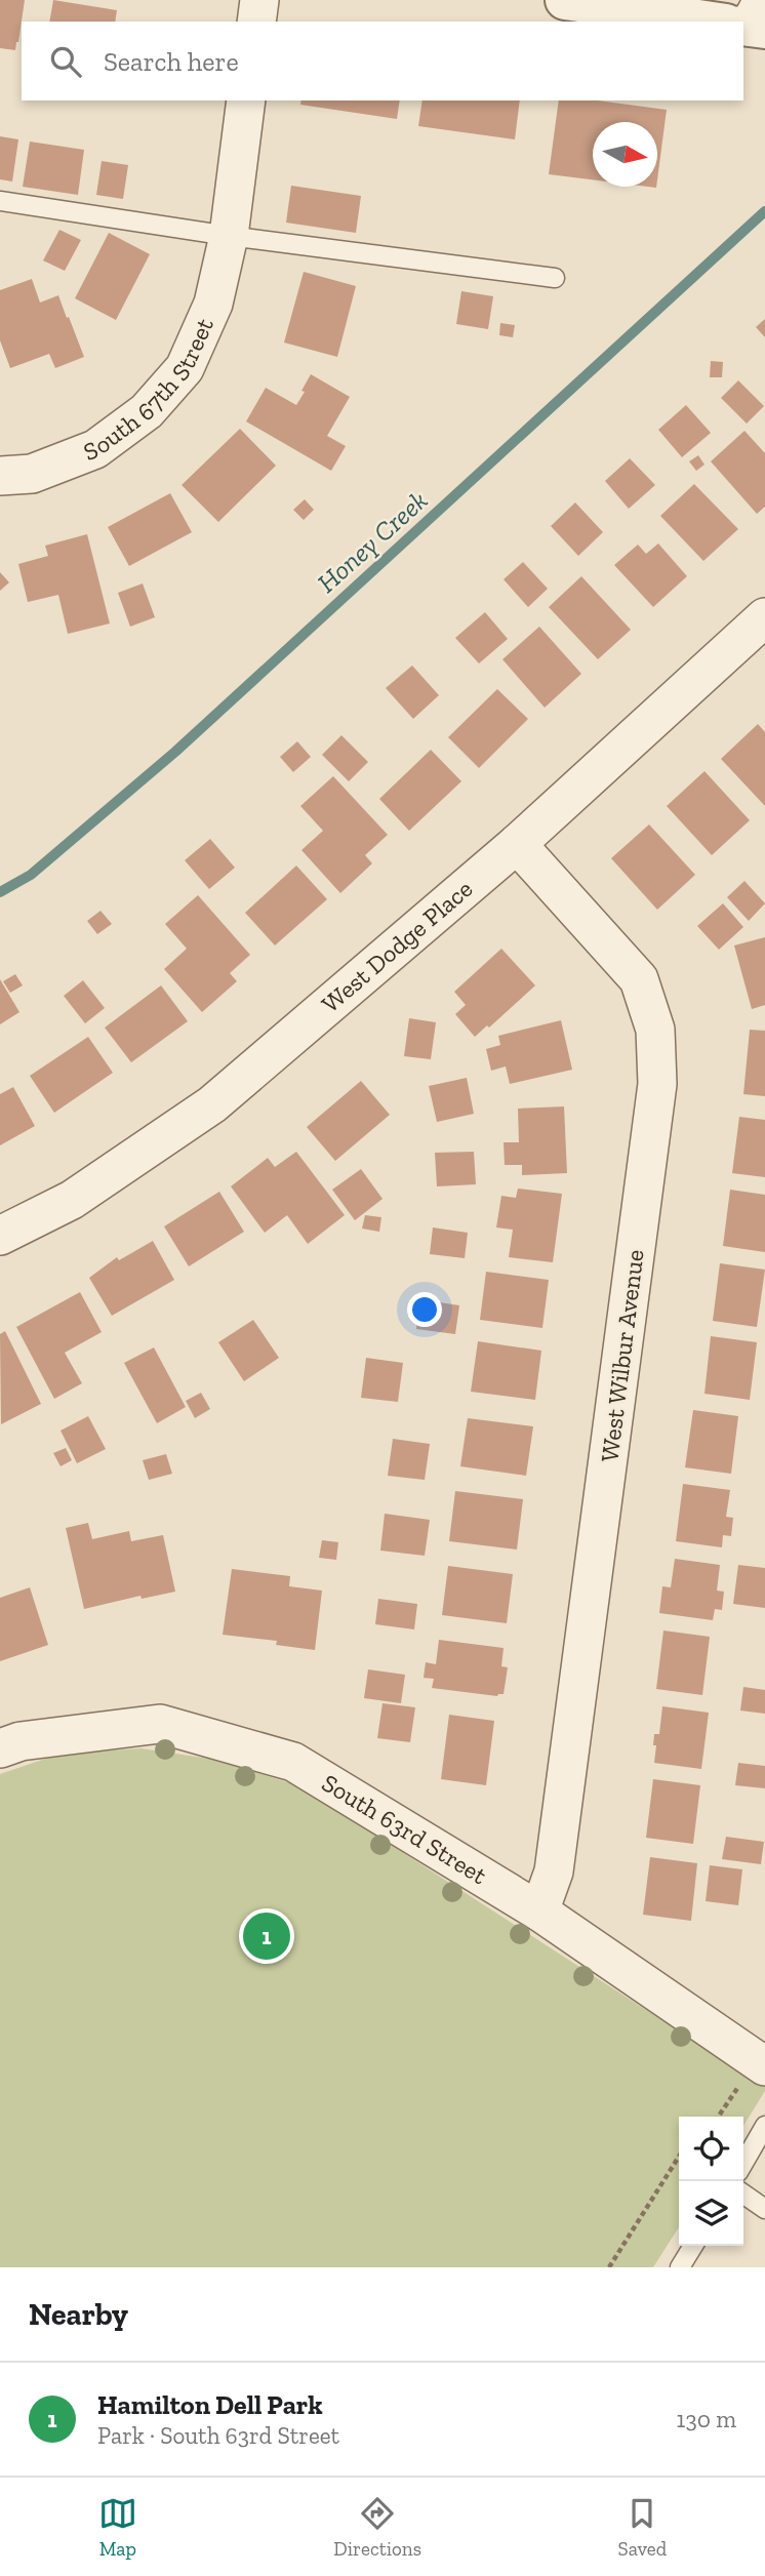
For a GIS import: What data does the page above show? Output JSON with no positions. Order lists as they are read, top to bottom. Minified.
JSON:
{"streets":{"street":["South 67th Street","West Dodge Place","West Wilbur Avenue","South 63rd Street"]},"crossings":[["West Dodge Place","West Wilbur Avenue"],["West Wilbur Avenue","South 63rd Street"]],"water":["Honey Creek"],"north":"right","page":{"search":"Search here","pins":"1","heading":"Nearby","list":[{"mark":"1","name":"Hamilton Dell Park","note":"Park · South 63rd Street","value":"130 m"}],"nav":["Map","Directions","Saved"]}}
